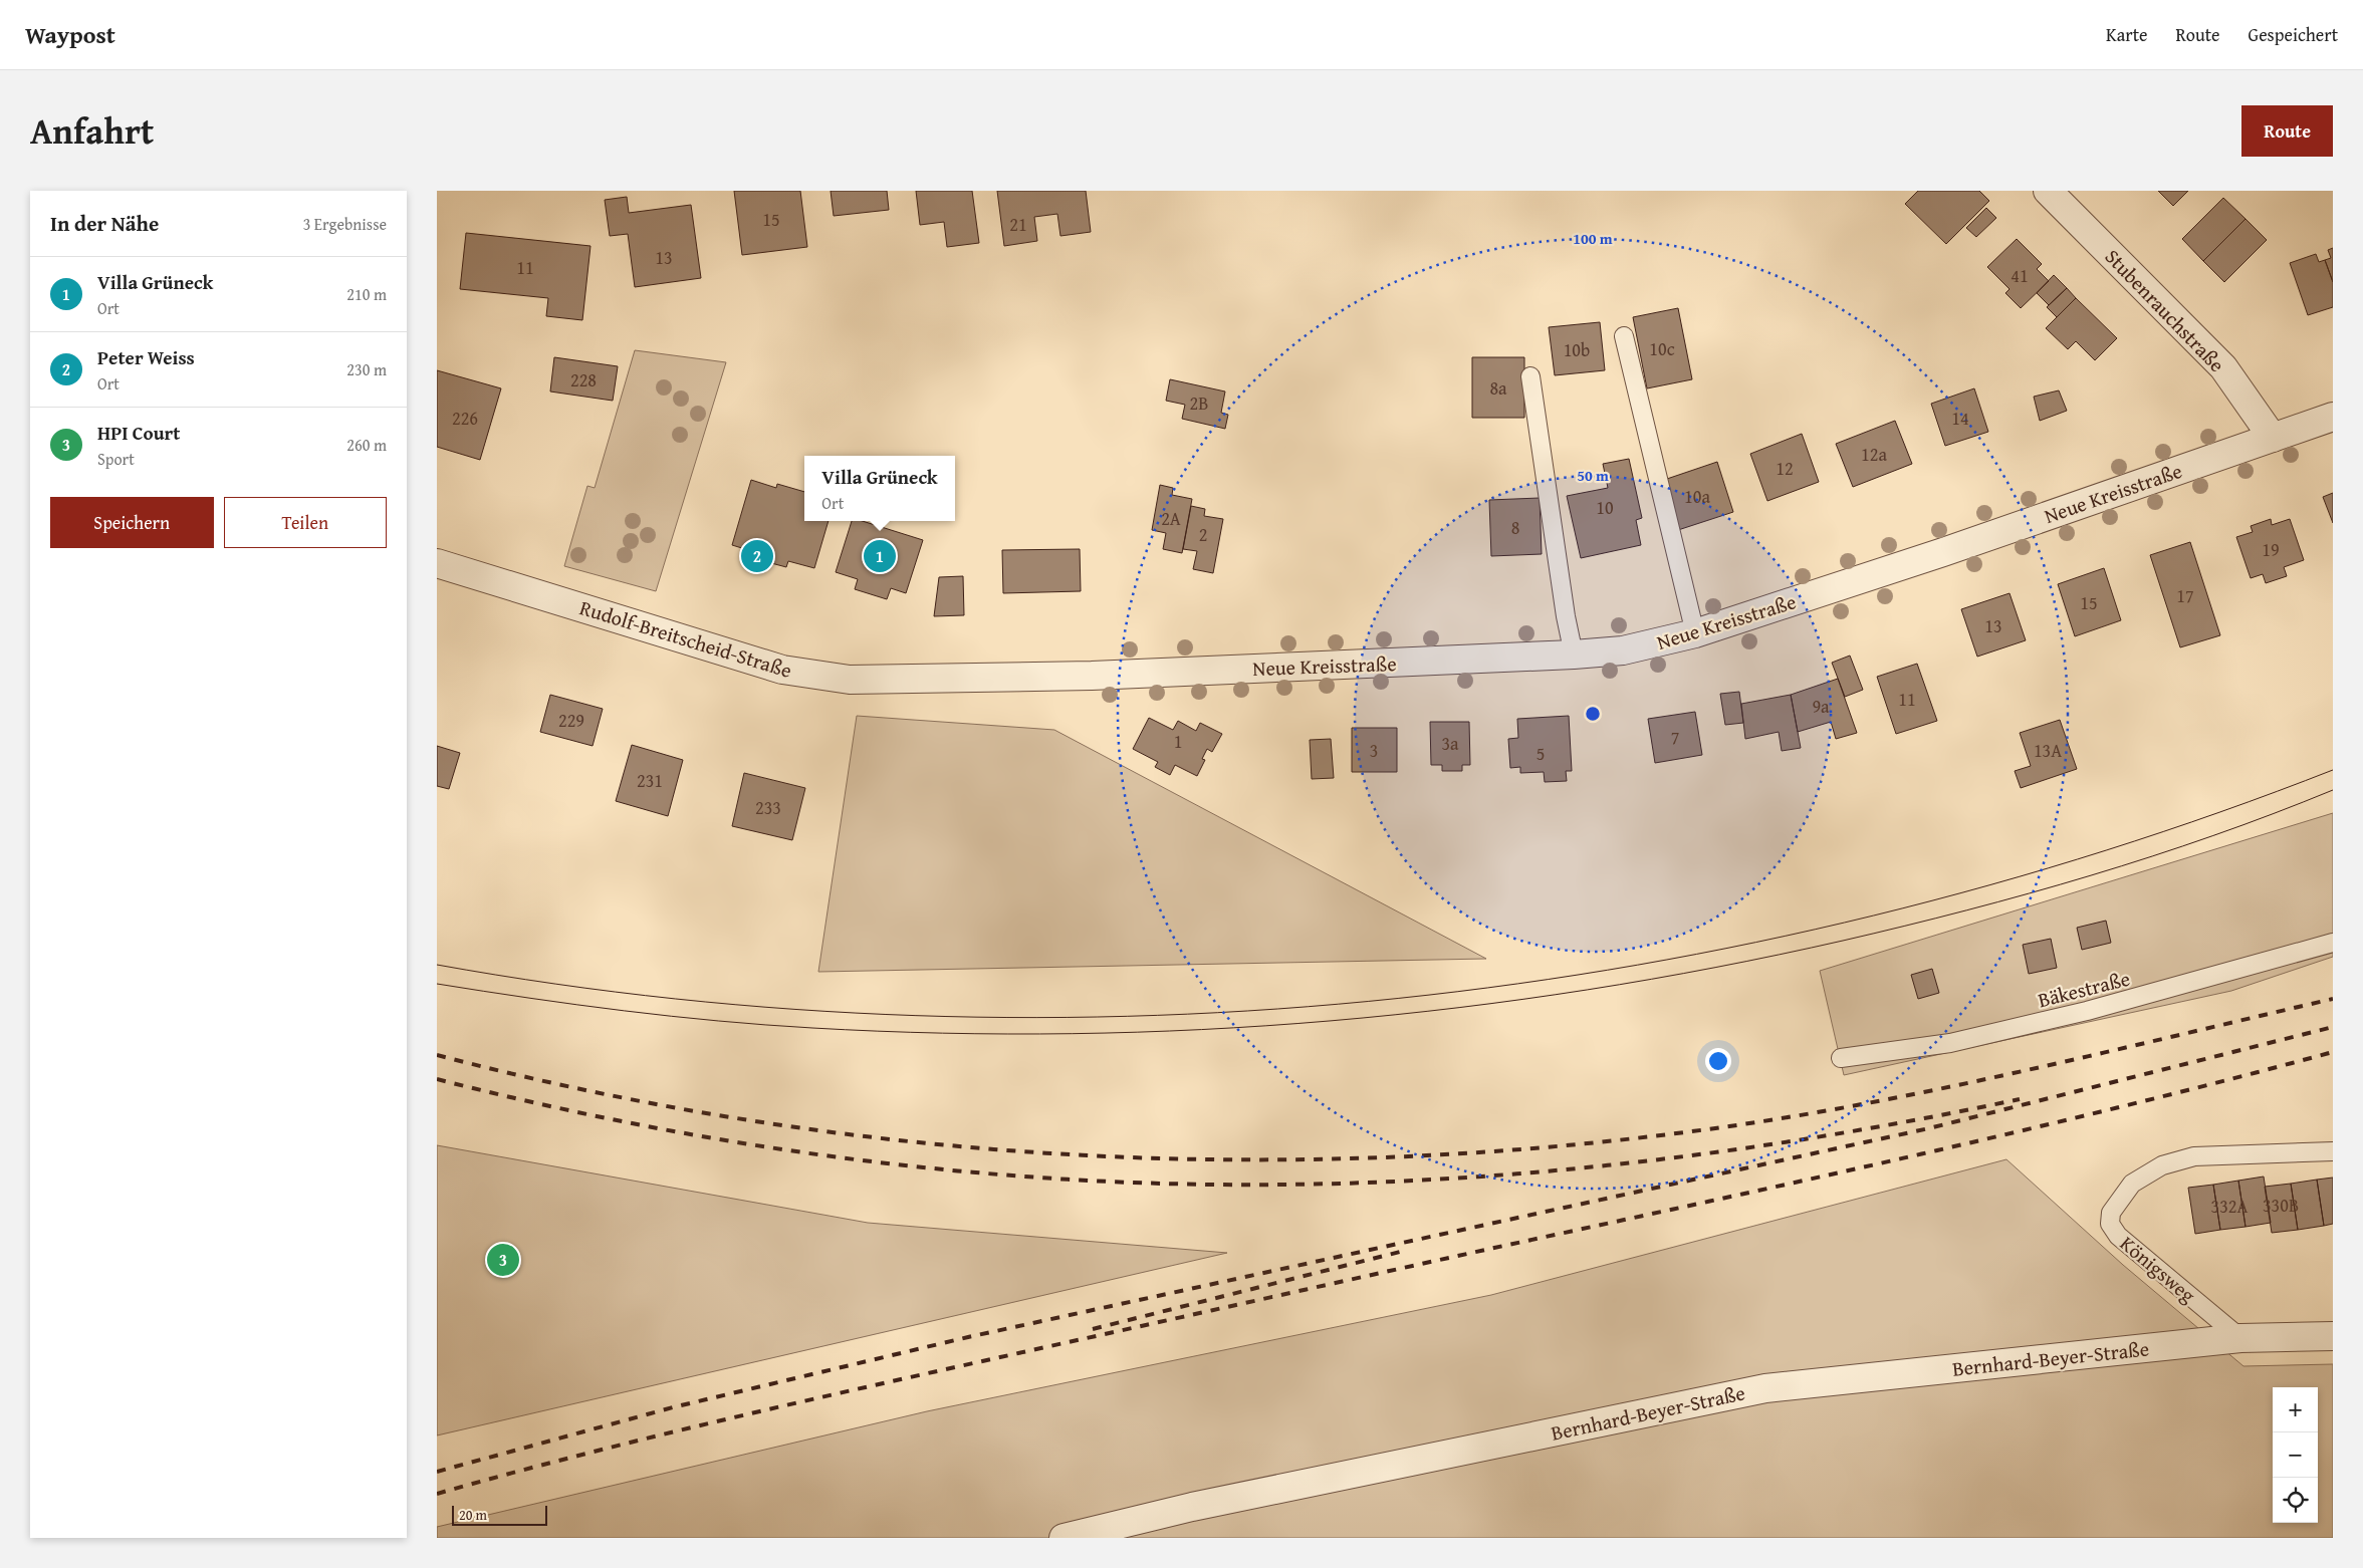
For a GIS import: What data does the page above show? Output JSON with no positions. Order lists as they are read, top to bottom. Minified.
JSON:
{"streets":{"street":["Stubenrauchstraße","Neue Kreisstraße","Rudolf-Breitscheid-Straße","Bernhard-Beyer-Straße"],"lane":["Bäkestraße","Königsweg"]},"crossings":[["Stubenrauchstraße","Neue Kreisstraße"],["Neue Kreisstraße","Rudolf-Breitscheid-Straße"],["Königsweg","Bernhard-Beyer-Straße"]],"house_numbers":["15","21","13","11","41","10c","10b","228","8a","2B","226","14","12a","12","10a","10","2A","8","2","19","17","15","13","11","9a","229","7","1","3a","3","13A","5","231","233","330B","332A"],"scale_bar":"20 m","page":{"header":"Waypost","nav":["Karte","Route","Gespeichert"],"title":"Anfahrt","buttons":["Route",["Speichern","Teilen"]],"heading":["In der Nähe","3 Ergebnisse"],"list":[{"mark":"1","name":"Villa Grüneck","note":"Ort","value":"210 m"},{"mark":"2","name":"Peter Weiss","note":"Ort","value":"230 m"},{"mark":"3","name":"HPI Court","note":"Sport","value":"260 m"}],"popup":["Villa Grüneck","Ort"],"pins":["1","2","3"],"map_buttons":["+","−"],"scale":"20 m"},"rings":["100 m","50 m"]}
